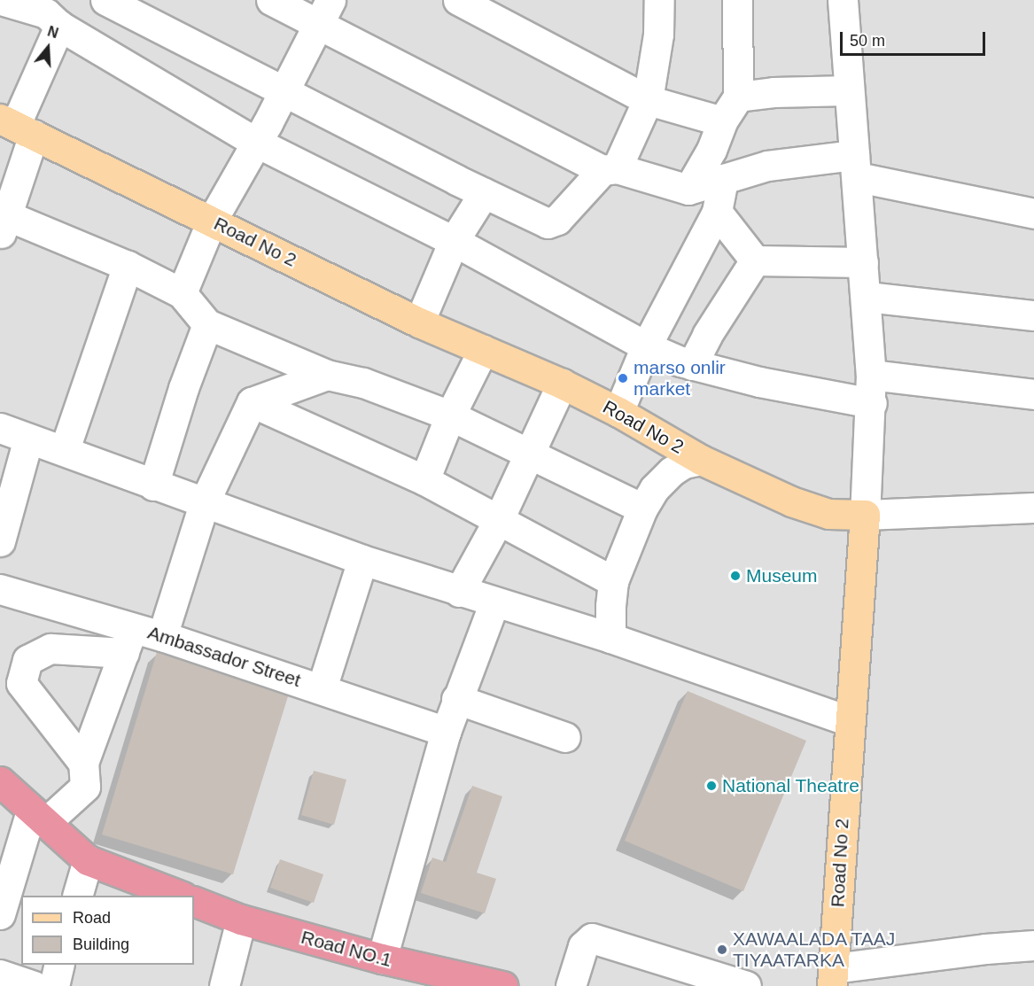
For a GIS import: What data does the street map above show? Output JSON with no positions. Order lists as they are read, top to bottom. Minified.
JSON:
{"streets":{"highway":["Road NO.1"],"main road":["Road No 2"],"street":["Ambassador Street"]},"places":["marso onlir market","Museum","National Theatre","XAWAALADA TAAJ TIYAATARKA"],"legend":["Road","Building"],"scale_bar":"50 m","north":"top"}
